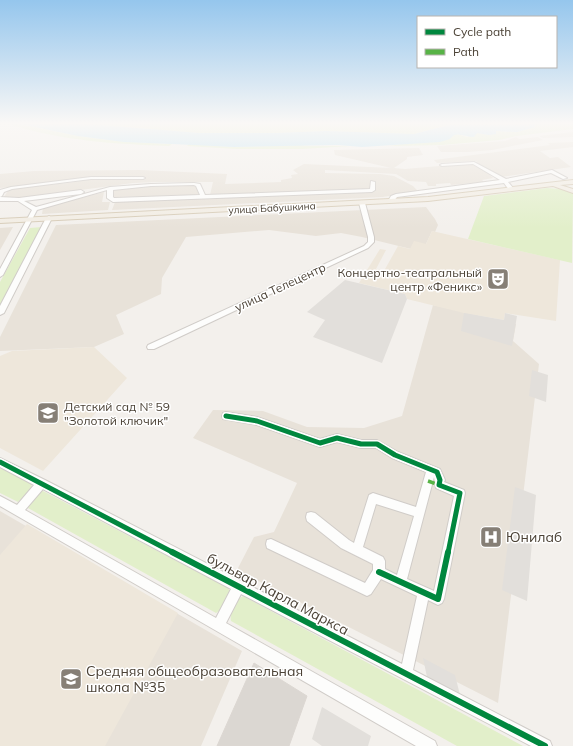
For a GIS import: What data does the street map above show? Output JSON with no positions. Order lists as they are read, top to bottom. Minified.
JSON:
{"streets":{"main road":["улица Бабушкина"],"street":["улица Телецентр","бульвар Карла Маркса"]},"crossings":[["улица Бабушкина","улица Телецентр"]],"places":{"theatre":["Концертно-театральный центр «Феникс»"],"school or university":["Детский сад № 59 \"Золотой ключик\"","Средняя общеобразовательная школа №35"],"hospital":["Юнилаб"]},"legend":["Cycle path","Path"]}
